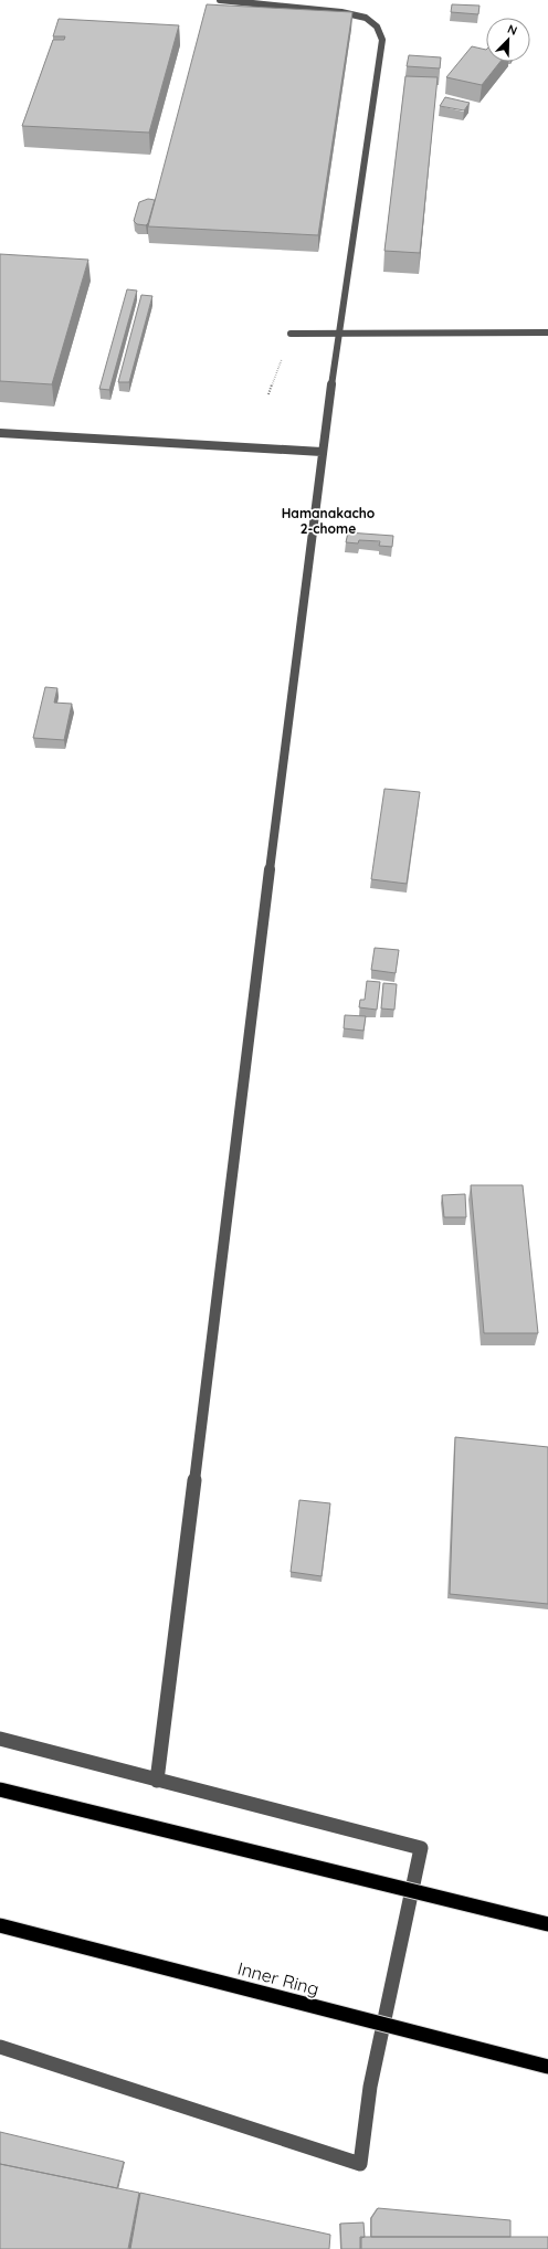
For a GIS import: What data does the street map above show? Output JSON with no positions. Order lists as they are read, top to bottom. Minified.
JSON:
{"streets":{"main road":["Inner Ring"]},"districts":["Hamanakacho 2-chome"],"north":"top right"}
